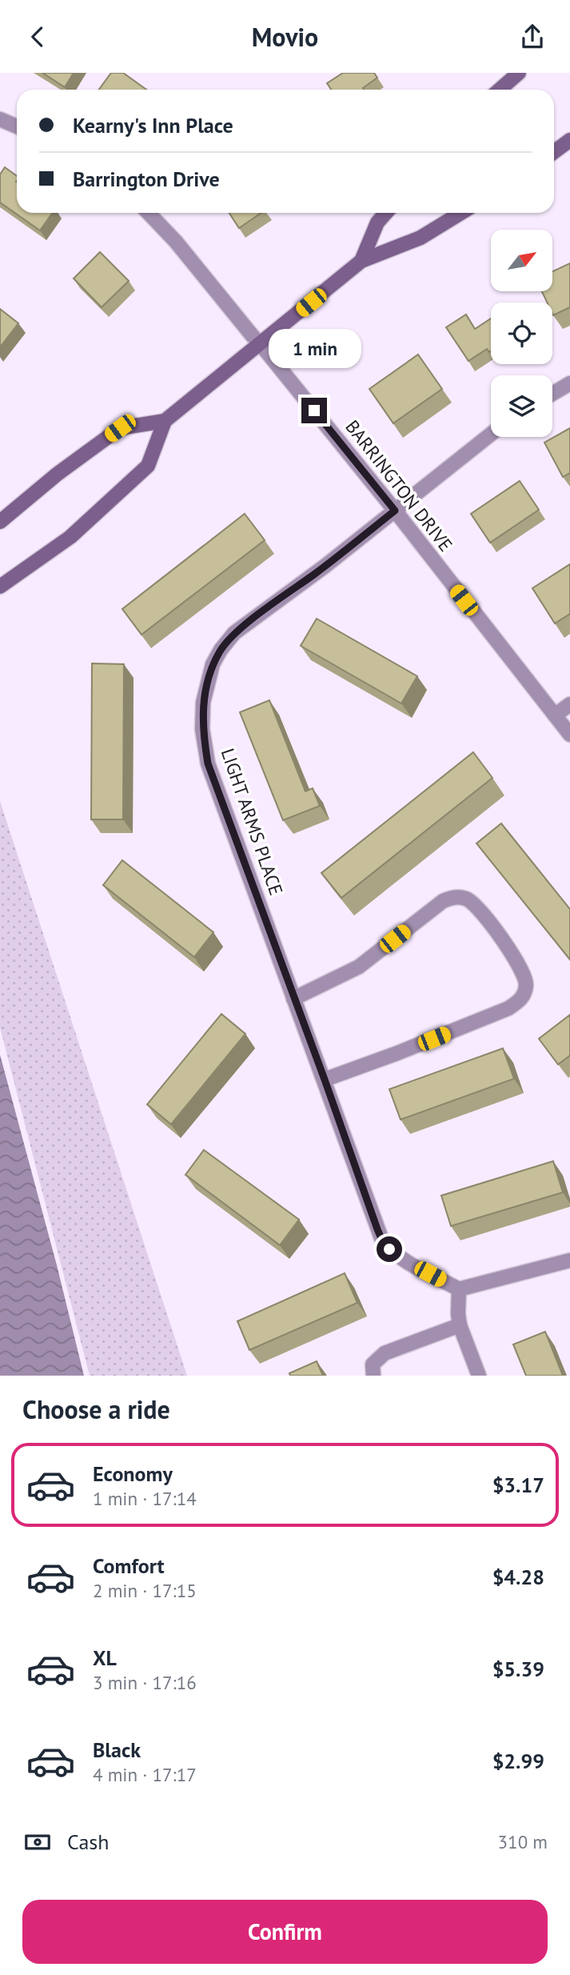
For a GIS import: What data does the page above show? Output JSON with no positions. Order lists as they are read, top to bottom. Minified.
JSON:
{"streets":{"street":["BARRINGTON DRIVE","LIGHT ARMS PLACE"]},"crossings":[["BARRINGTON DRIVE","LIGHT ARMS PLACE"]],"north":"top right","page":{"header":"Movio","banner":["Kearny's Inn Place","Barrington Drive"],"bubble":"1 min","heading":"Choose a ride","list":[{"name":"Economy","note":"1 min · 17:14","value":"$3.17"},{"name":"Comfort","note":"2 min · 17:15","value":"$4.28"},{"name":"XL","note":"3 min · 17:16","value":"$5.39"},{"name":"Black","note":"4 min · 17:17","value":"$2.99"}],"pay":["Cash","310 m"],"buttons":"Confirm"}}
